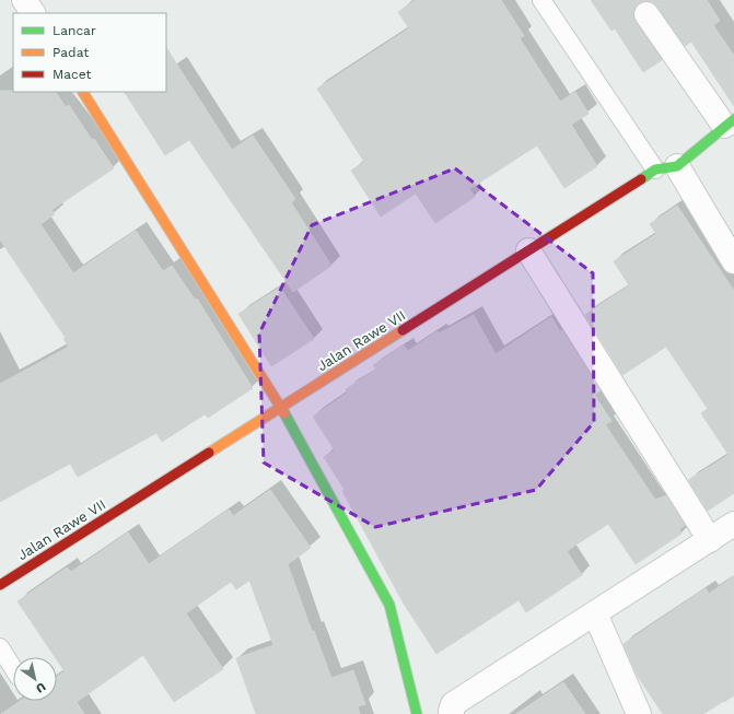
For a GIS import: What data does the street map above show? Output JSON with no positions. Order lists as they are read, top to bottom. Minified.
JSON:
{"streets":{"main road":["Jalan Rawe VII"]},"legend":["Lancar","Padat","Macet"],"north":"bottom right"}
